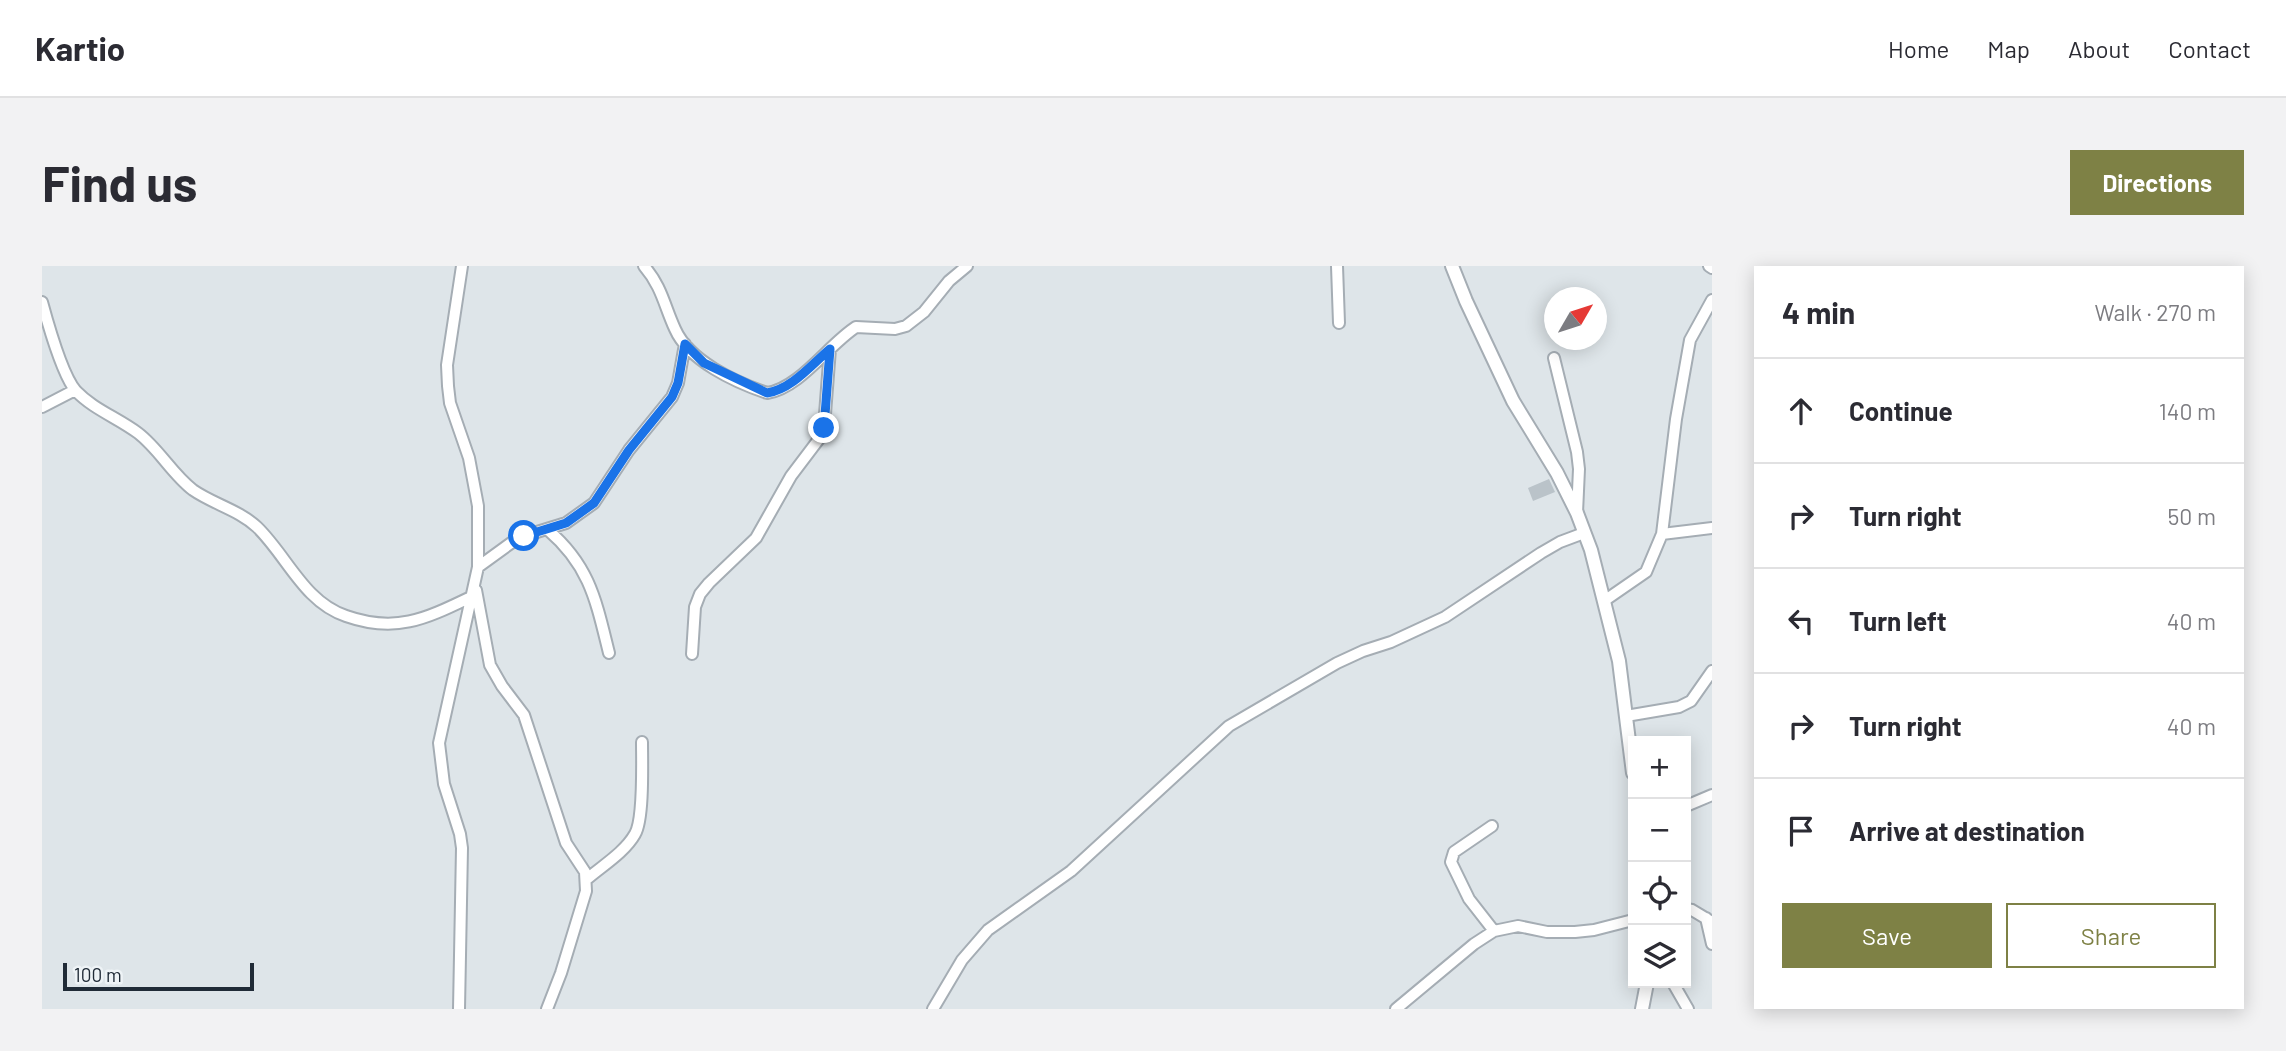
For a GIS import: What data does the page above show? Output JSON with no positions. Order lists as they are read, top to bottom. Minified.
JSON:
{"scale_bar":"100 m","north":"top right","page":{"header":"Kartio","nav":["Home","Map","About","Contact"],"buttons":["Directions",["Save","Share"]],"title":"Find us","heading":["4 min","Walk · 270 m"],"list":[["Continue","140 m"],["Turn right","50 m"],["Turn left","40 m"],["Turn right","40 m"],"Arrive at destination"],"map_buttons":["+","−"],"scale":"100 m"}}
